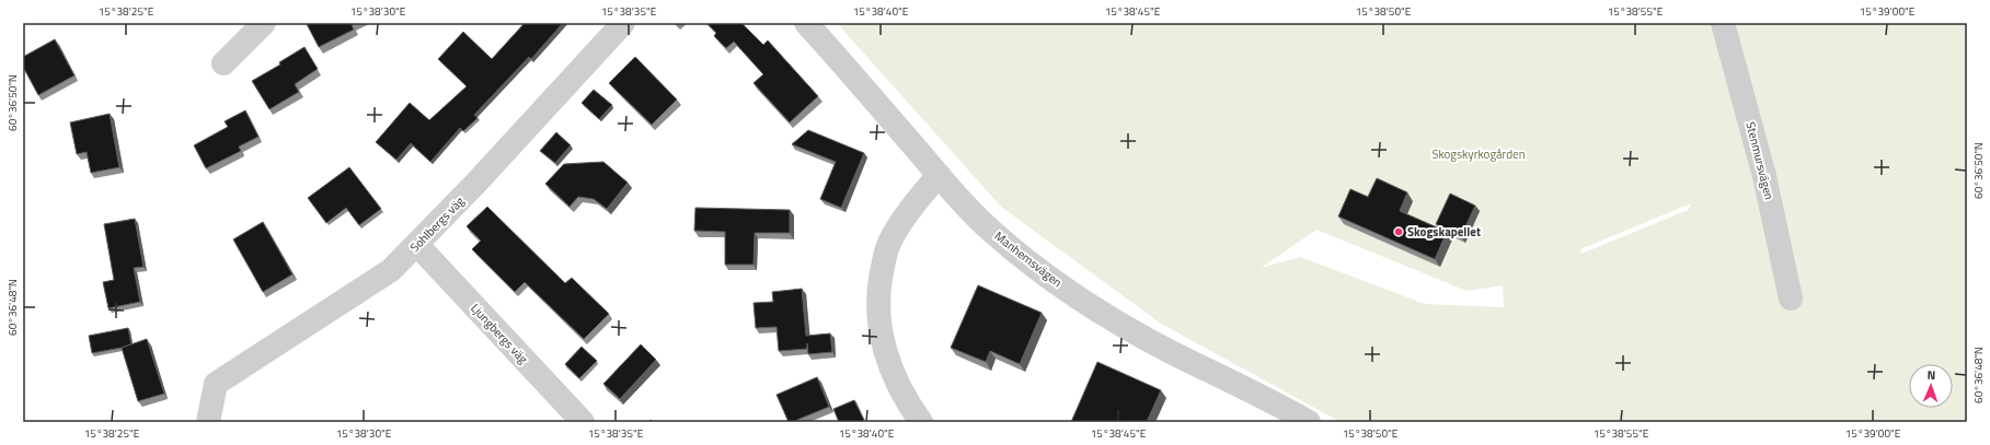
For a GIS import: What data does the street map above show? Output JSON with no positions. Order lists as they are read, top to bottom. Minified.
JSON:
{"streets":{"street":["Stenmursvägen","Sohlbergs väg","Manhemsvägen","Ljungbergs väg"]},"crossings":[["Sohlbergs väg","Ljungbergs väg"]],"parks":["Skogskyrkogården"],"places":["Skogskapellet"],"north":"top","coordinates":["15°38'25\"E","15°38'30\"E","15°38'35\"E","15°38'40\"E","15°38'45\"E","15°38'50\"E","15°38'55\"E","15°39'00\"E","60°36'50\"N","60°36'48\"N"]}
